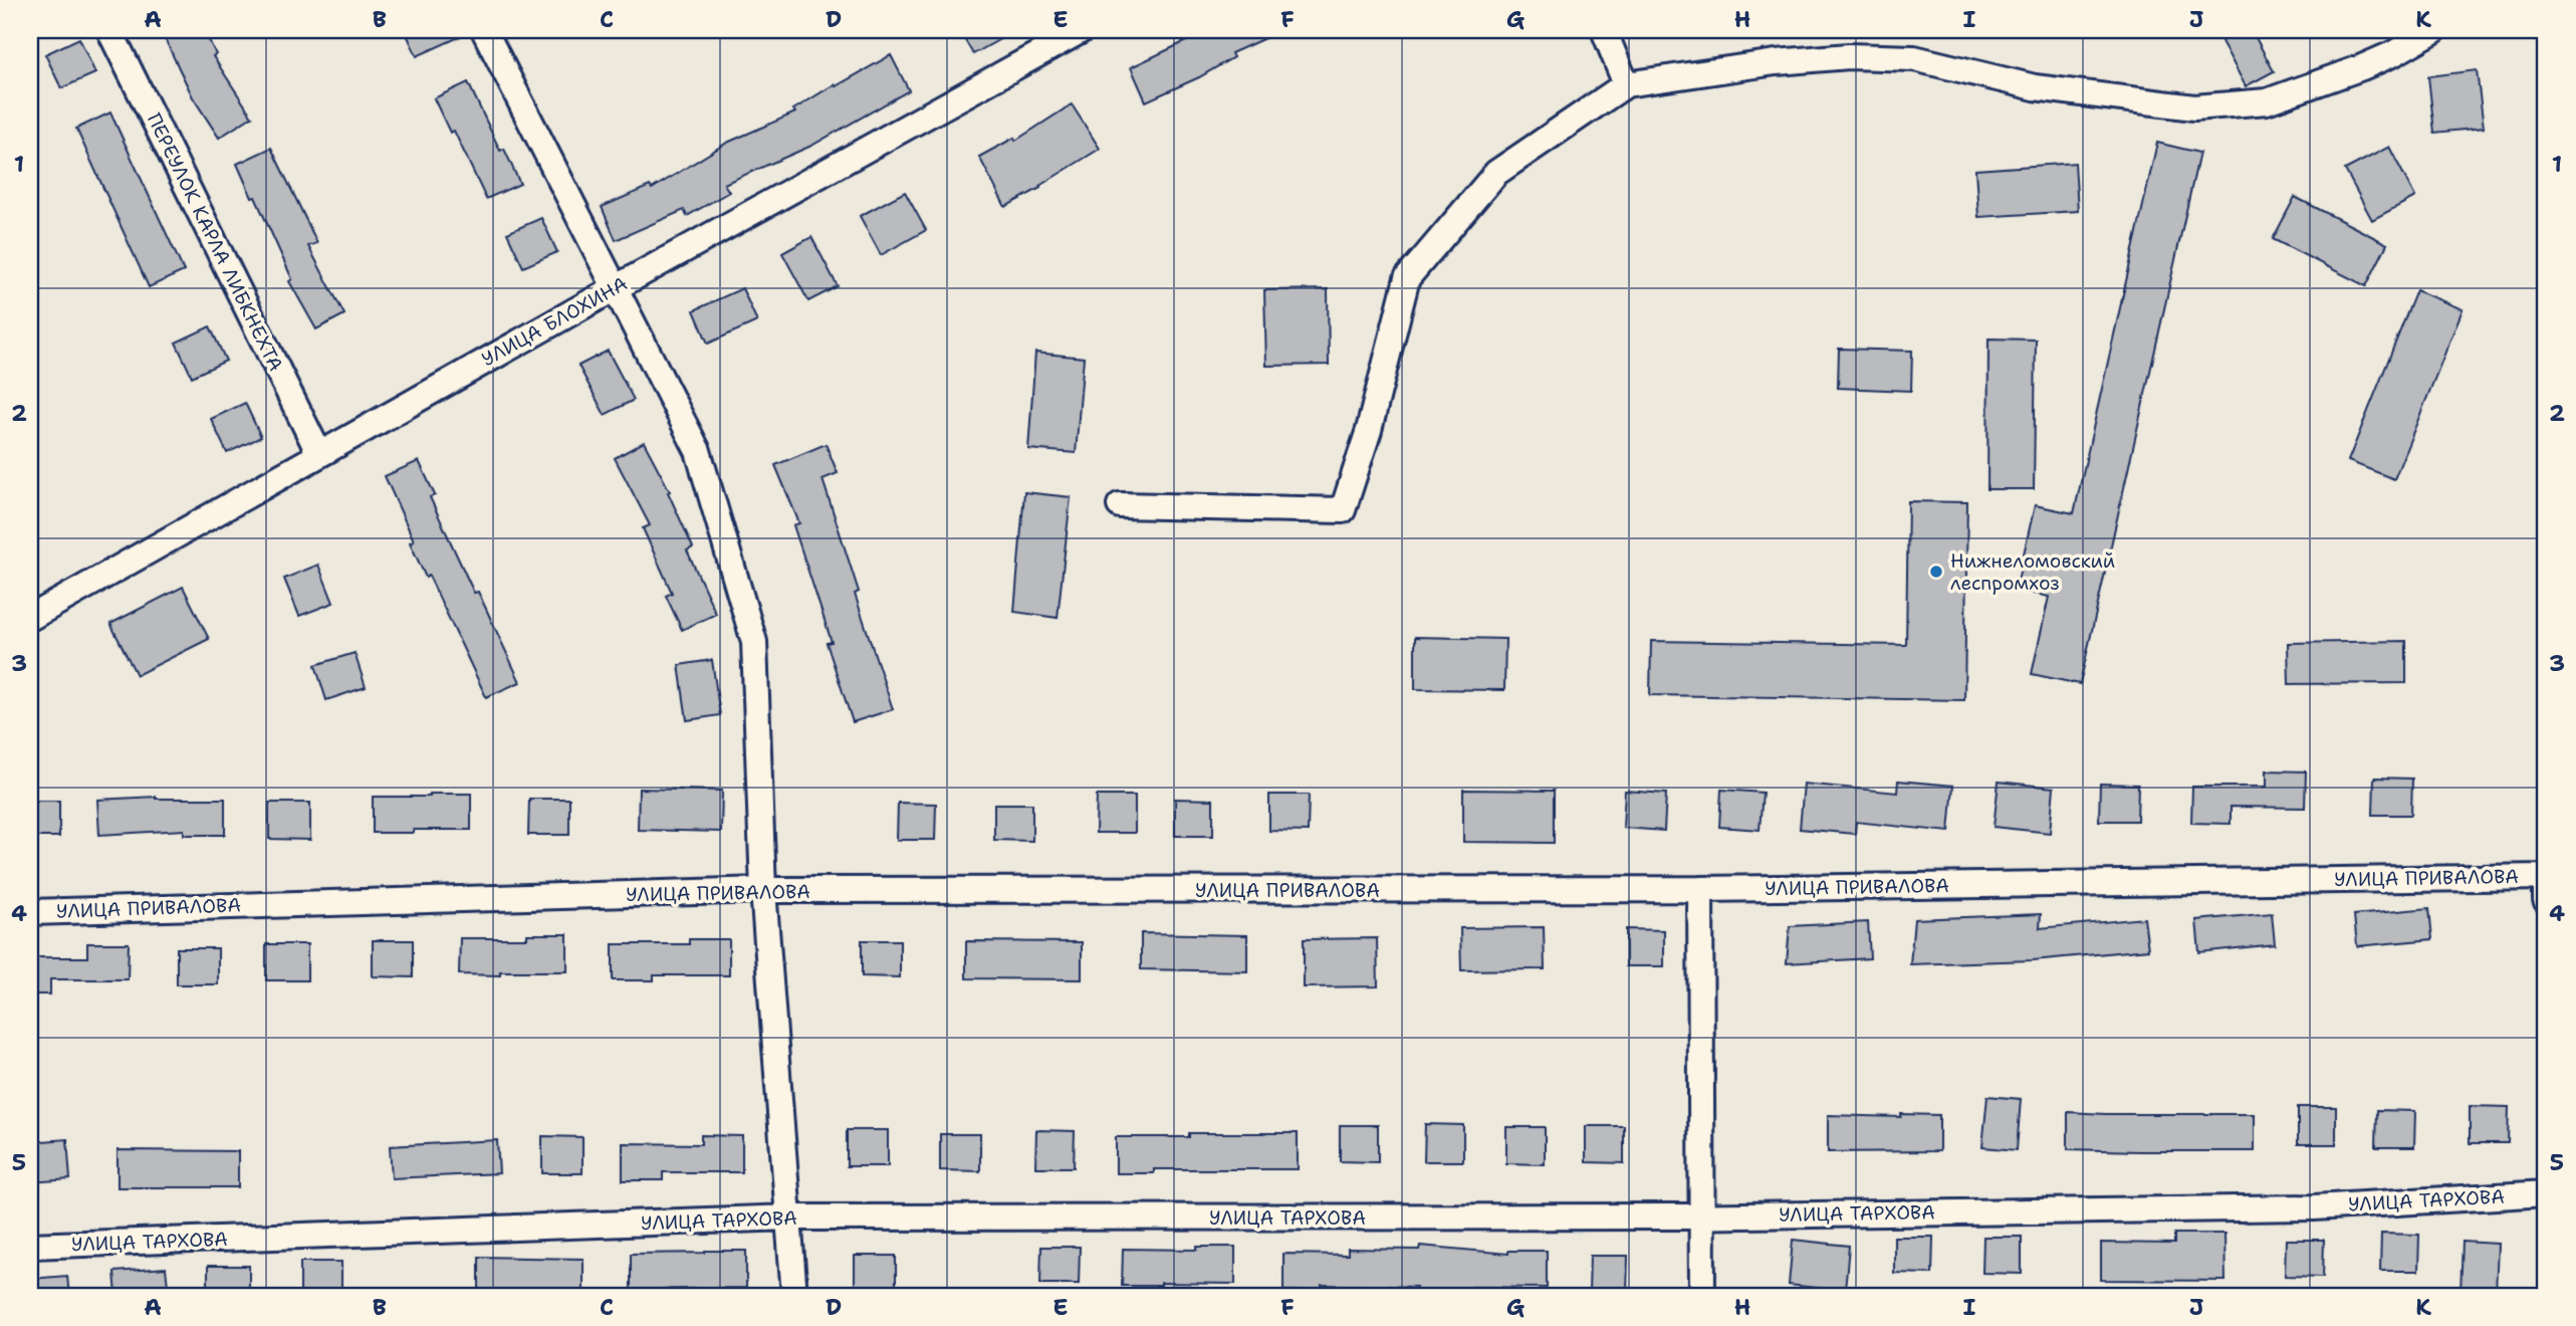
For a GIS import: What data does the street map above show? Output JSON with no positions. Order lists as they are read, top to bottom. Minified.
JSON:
{"streets":{"street":["ПЕРЕУЛОК КАРЛА ЛИБКНЕХТА","УЛИЦА БЛОХИНА","УЛИЦА ПРИВАЛОВА","УЛИЦА ТАРХОВА"]},"crossings":[["ПЕРЕУЛОК КАРЛА ЛИБКНЕХТА","УЛИЦА БЛОХИНА"]],"places":["Нижнеломовский леспромхоз"],"grid":{"columns":["A","B","C","D","E","F","G","H","I","J","K"],"rows":["1","2","3","4","5"]}}
